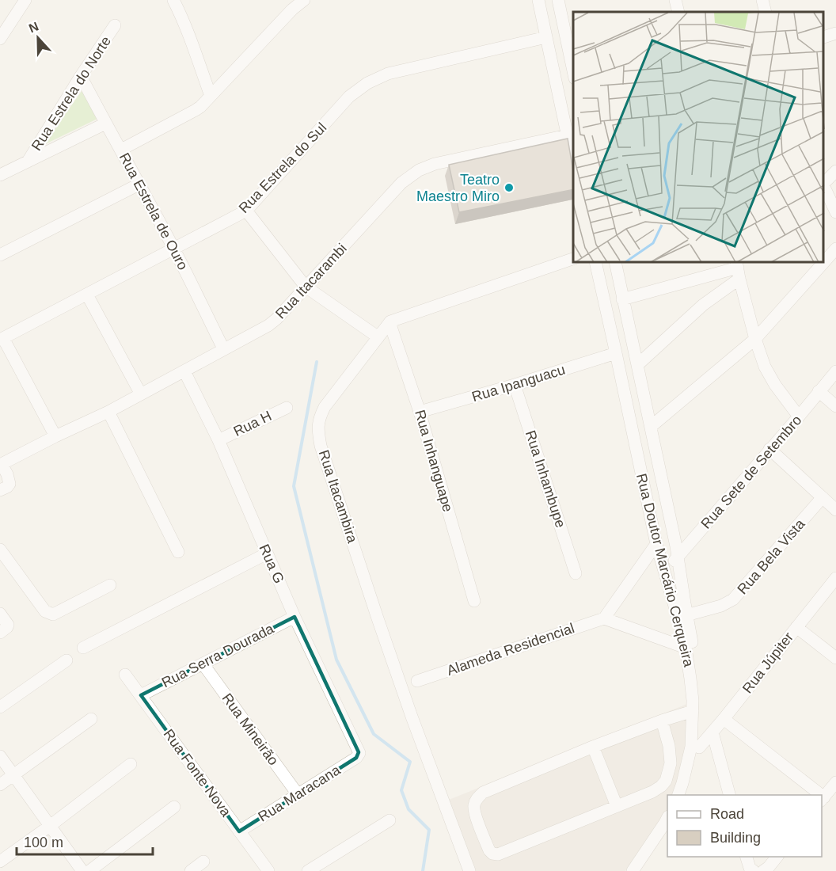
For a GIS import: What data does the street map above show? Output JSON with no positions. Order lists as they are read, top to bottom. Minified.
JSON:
{"streets":{"street":["Rua Estrela do Norte","Rua Estrela do Sul","Rua Estrela de Ouro","Rua Itacarambi","Rua Ipanguacu","Rua H","Rua Inhanguape","Rua Sete de Setembro","Rua Inhambupe","Rua Itacambira","Rua Bela Vista","Rua G","Rua Doutor Marcário Cerqueira","Alameda Residencial","Rua Serra Dourada","Rua Júpiter","Rua Mineirão","Rua Fonte Nova","Rua Maracana"]},"crossings":[["Rua Estrela do Norte","Rua Estrela de Ouro"],["Rua Estrela do Sul","Rua Estrela de Ouro"],["Rua Estrela de Ouro","Rua Itacarambi"],["Rua Itacarambi","Rua G"],["Rua Ipanguacu","Rua Inhanguape"],["Rua Ipanguacu","Rua Inhambupe"],["Rua Ipanguacu","Rua Doutor Marcário Cerqueira"],["Rua H","Rua G"],["Rua Inhanguape","Rua Itacambira"],["Rua Sete de Setembro","Rua Doutor Marcário Cerqueira"],["Rua Bela Vista","Rua Doutor Marcário Cerqueira"],["Rua G","Rua Serra Dourada"],["Rua G","Rua Maracana"],["Rua Doutor Marcário Cerqueira","Rua Júpiter"],["Rua Serra Dourada","Rua Mineirão"],["Rua Serra Dourada","Rua Fonte Nova"],["Rua Mineirão","Rua Maracana"],["Rua Fonte Nova","Rua Maracana"]],"places":["Teatro Maestro Miro"],"legend":["Road","Building"],"scale_bar":"100 m","north":"top"}
